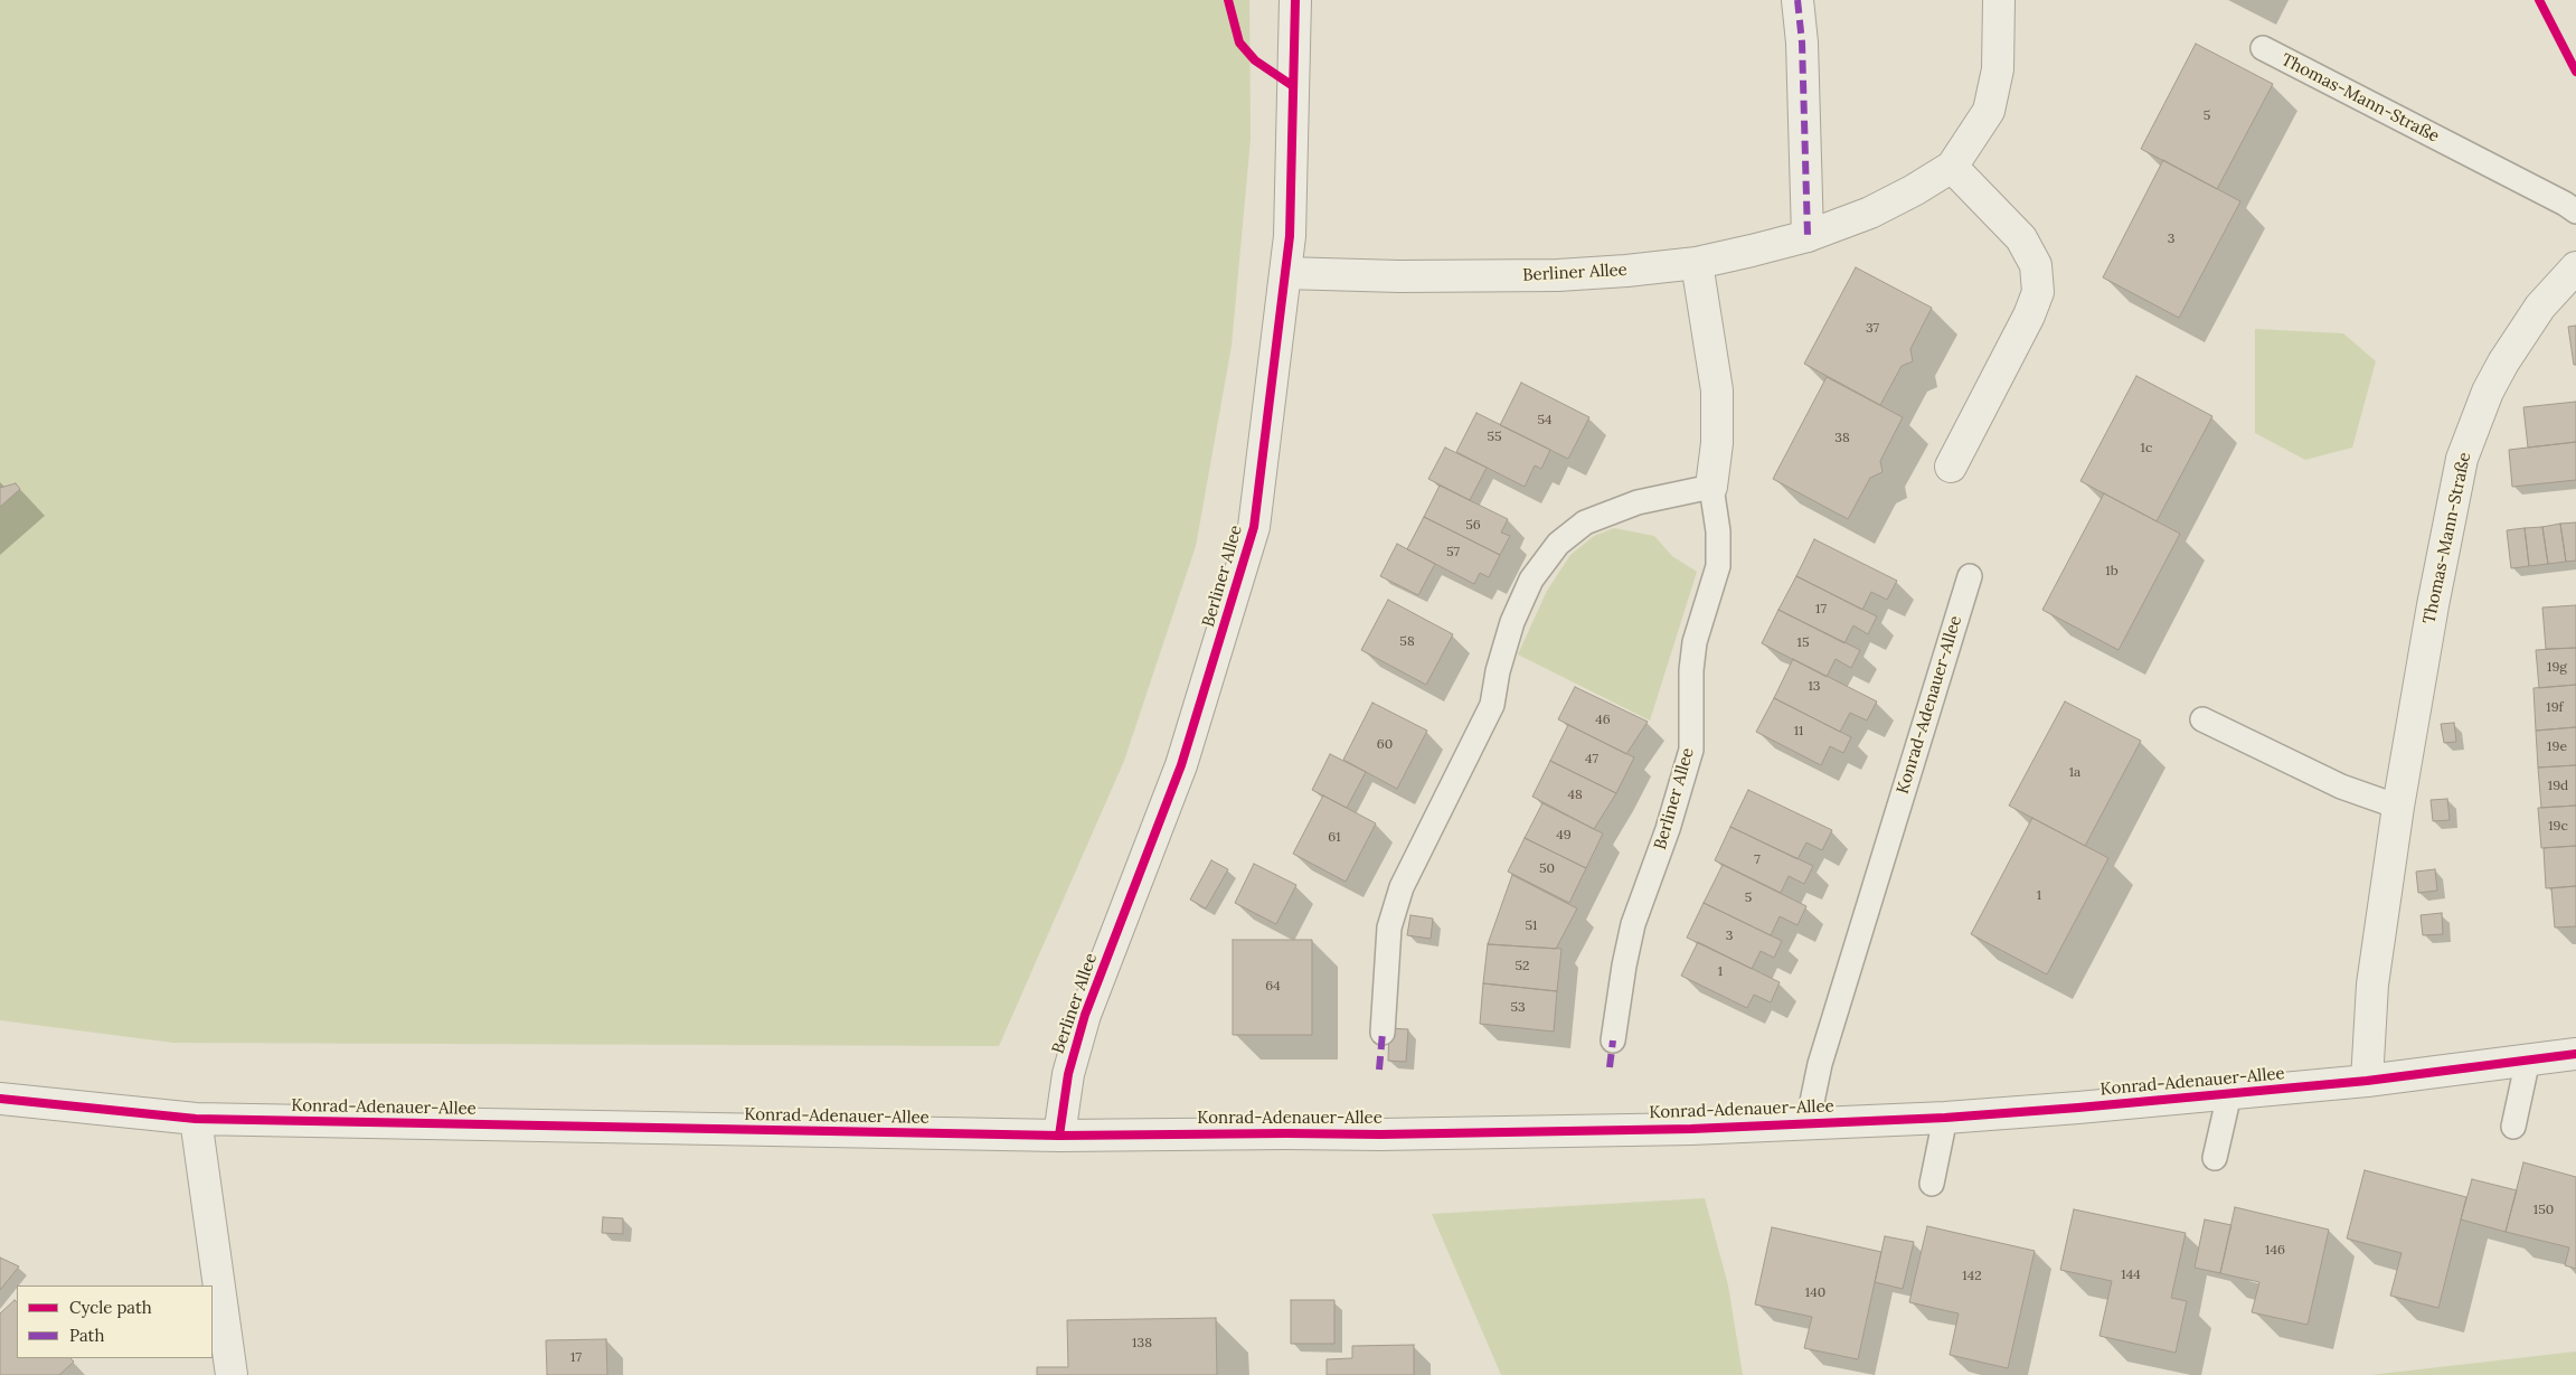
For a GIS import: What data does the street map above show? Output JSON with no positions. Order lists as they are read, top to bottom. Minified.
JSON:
{"streets":{"street":["Thomas-Mann-Straße","Berliner Allee","Konrad-Adenauer-Allee"]},"crossings":[["Thomas-Mann-Straße","Konrad-Adenauer-Allee"],["Berliner Allee","Konrad-Adenauer-Allee"]],"house_numbers":["5","3","37","54","55","38","1c","56","57","1b","17","58","15","19g","13","19f","46","11","60","19e","47","1a","19d","48","19c","49","61","7","50","1","5","51","3","52","1","64","53","150","146","144","142","140","138","17"],"legend":["Cycle path","Path"]}
